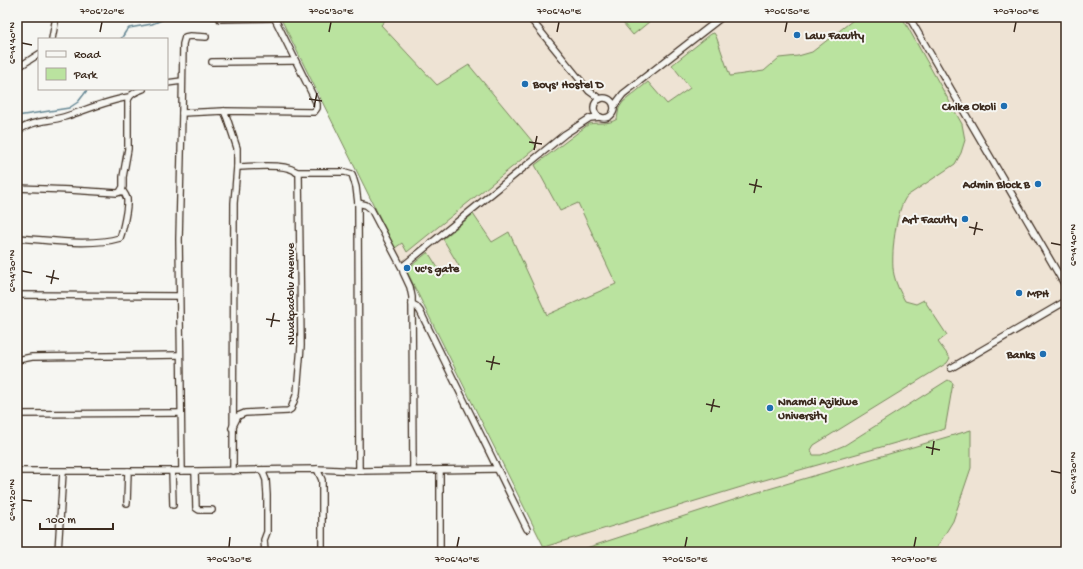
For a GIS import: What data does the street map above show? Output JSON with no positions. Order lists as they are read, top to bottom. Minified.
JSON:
{"streets":{"street":["Nwakpadolu Avenue"]},"places":["Law Faculty","Boys' Hostel D","Chike Okoli","Admin Block B","Art Faculty","vc's gate","MPH","Banks","Nnamdi Azikiwe University"],"legend":["Road","Park"],"scale_bar":"100 m","coordinates":["7°06'20\"E","7°06'30\"E","7°06'40\"E","7°06'50\"E","7°07'00\"E","6°14'40\"N","6°14'30\"N","6°14'20\"N"]}
